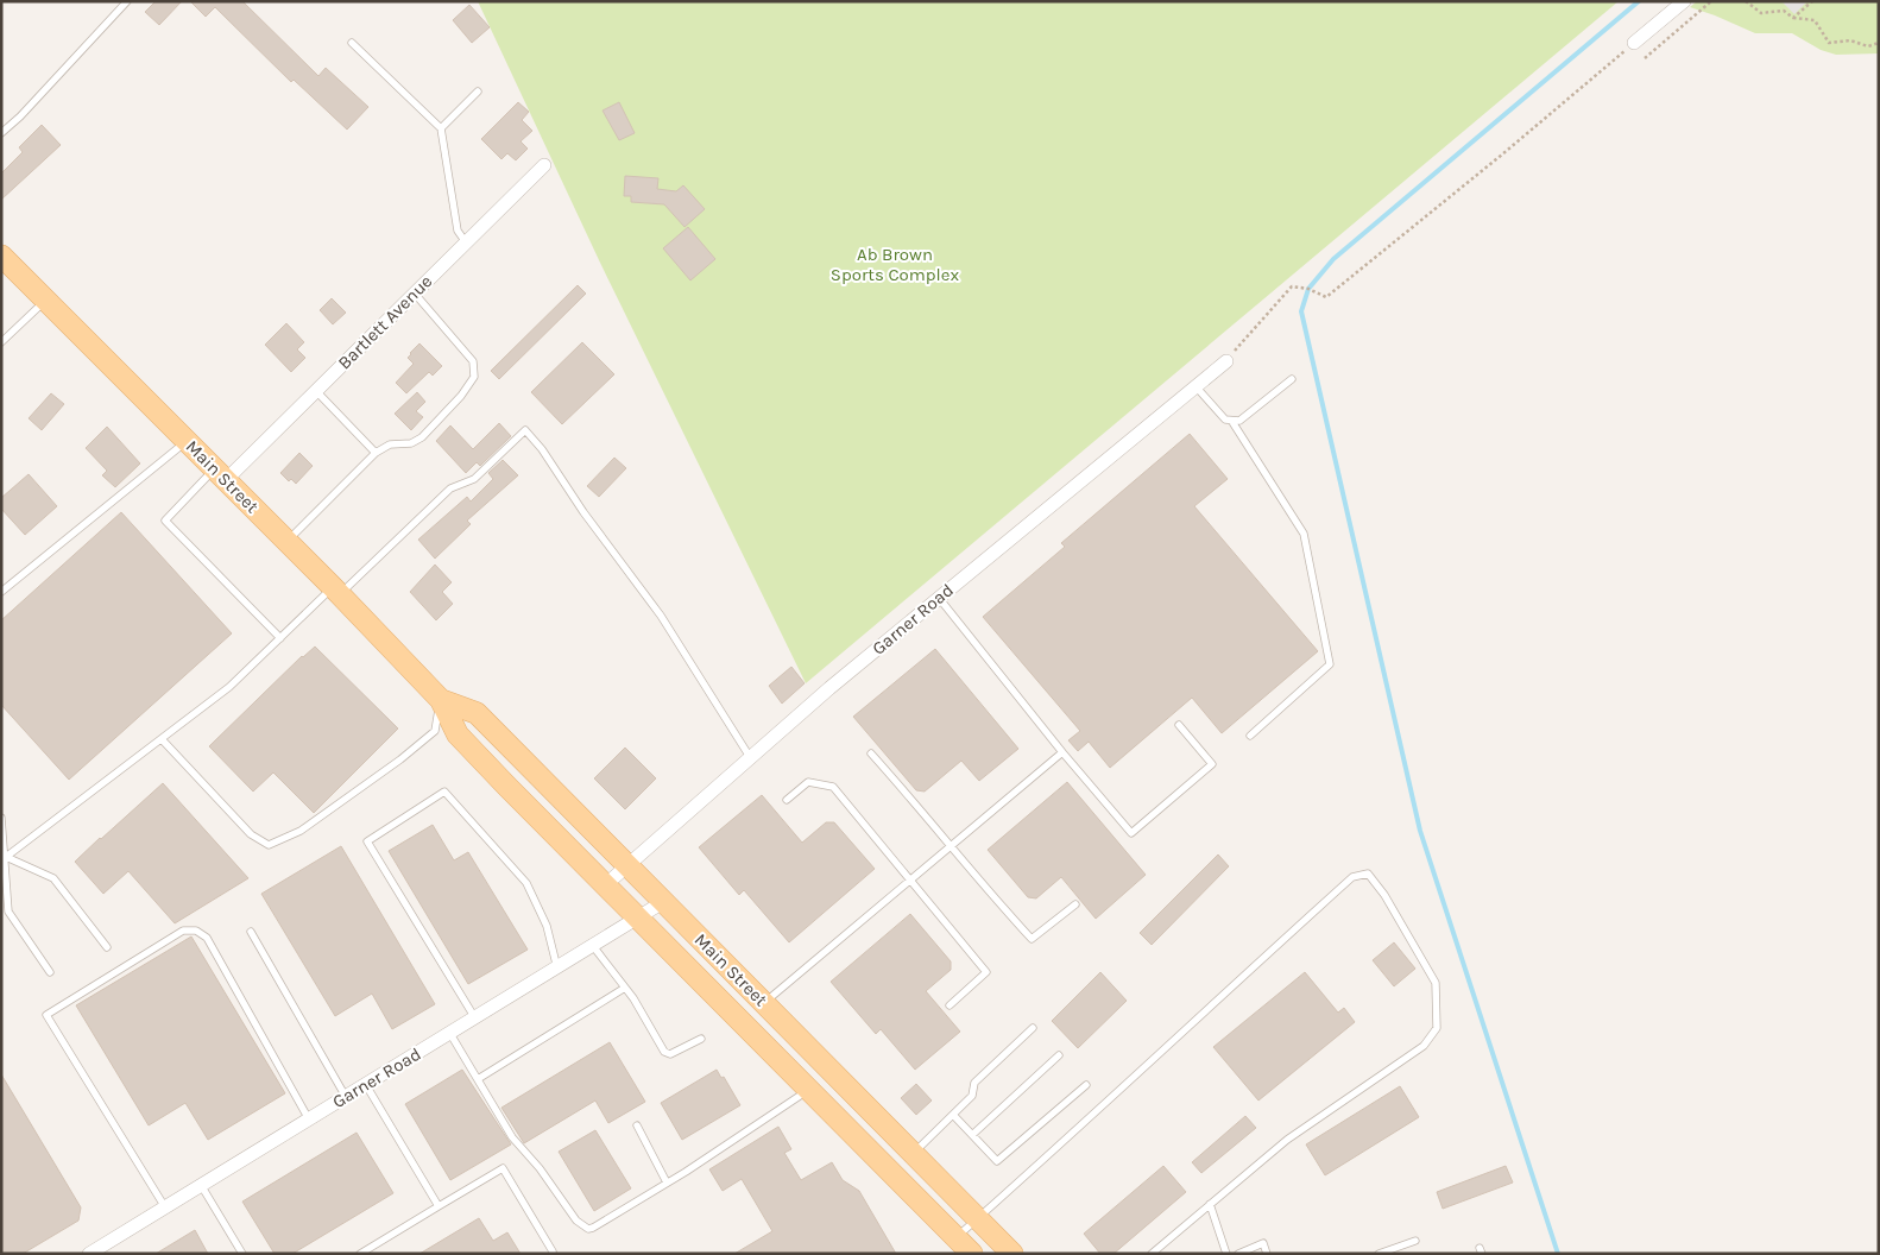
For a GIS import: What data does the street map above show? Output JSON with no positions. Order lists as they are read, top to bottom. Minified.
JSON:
{"streets":{"main road":["Main Street"],"street":["Bartlett Avenue","Garner Road"]},"crossings":[["Bartlett Avenue","Main Street"],["Main Street","Garner Road"]],"parks":["Ab Brown Sports Complex"]}
